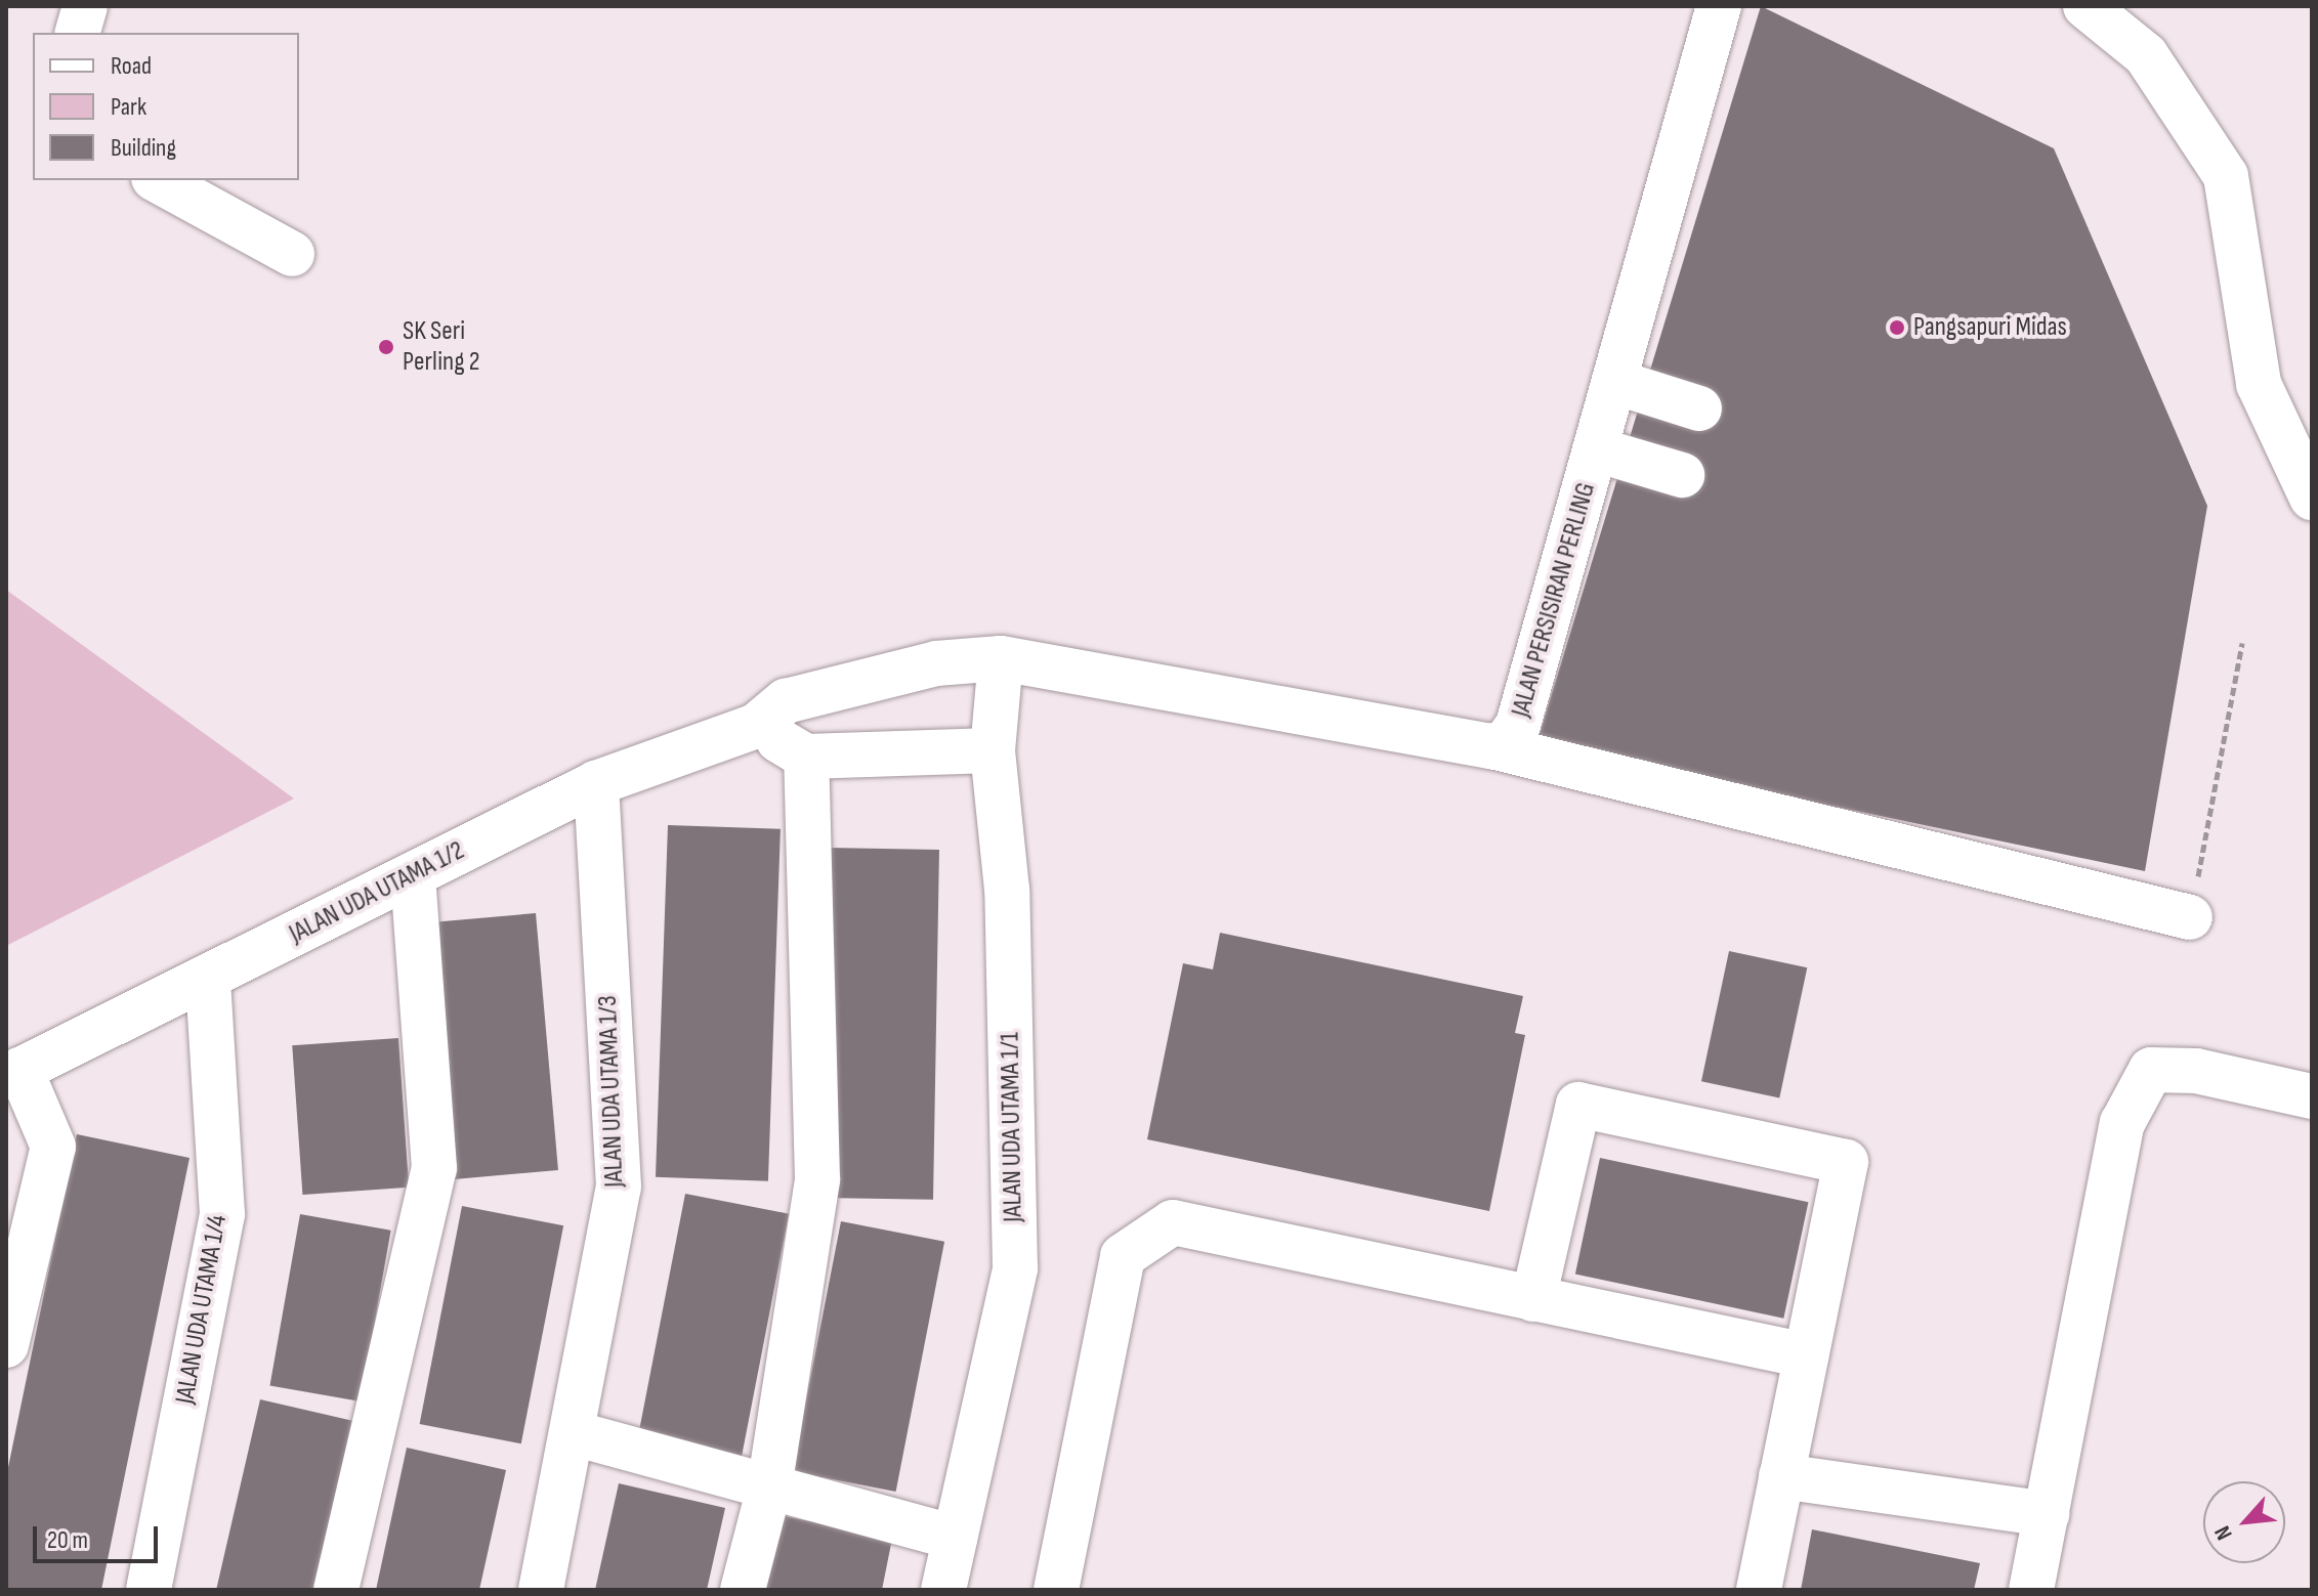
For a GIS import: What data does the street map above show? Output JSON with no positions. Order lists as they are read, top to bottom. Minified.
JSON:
{"streets":{"street":["JALAN PERSISIRAN PERLING","JALAN UDA UTAMA 1/2","JALAN UDA UTAMA 1/3","JALAN UDA UTAMA 1/1","JALAN UDA UTAMA 1/4"]},"crossings":[["JALAN PERSISIRAN PERLING","JALAN UDA UTAMA 1/2"],["JALAN PERSISIRAN PERLING","JALAN UDA UTAMA 1/1"],["JALAN UDA UTAMA 1/2","JALAN UDA UTAMA 1/3"],["JALAN UDA UTAMA 1/2","JALAN UDA UTAMA 1/1"],["JALAN UDA UTAMA 1/2","JALAN UDA UTAMA 1/4"]],"places":["Pangsapuri Midas","SK Seri Perling 2"],"legend":["Road","Park","Building"],"scale_bar":"20 m","north":"bottom left"}
